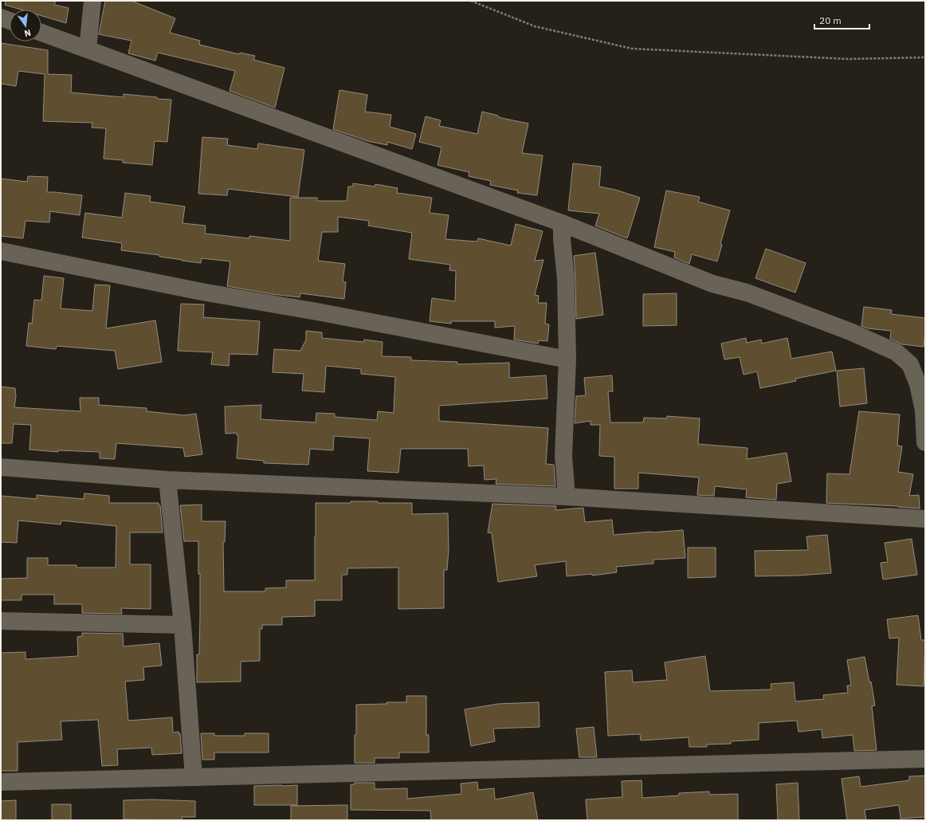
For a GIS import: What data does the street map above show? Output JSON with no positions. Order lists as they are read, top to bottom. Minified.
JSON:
{"scale_bar":"20 m","north":"bottom"}
